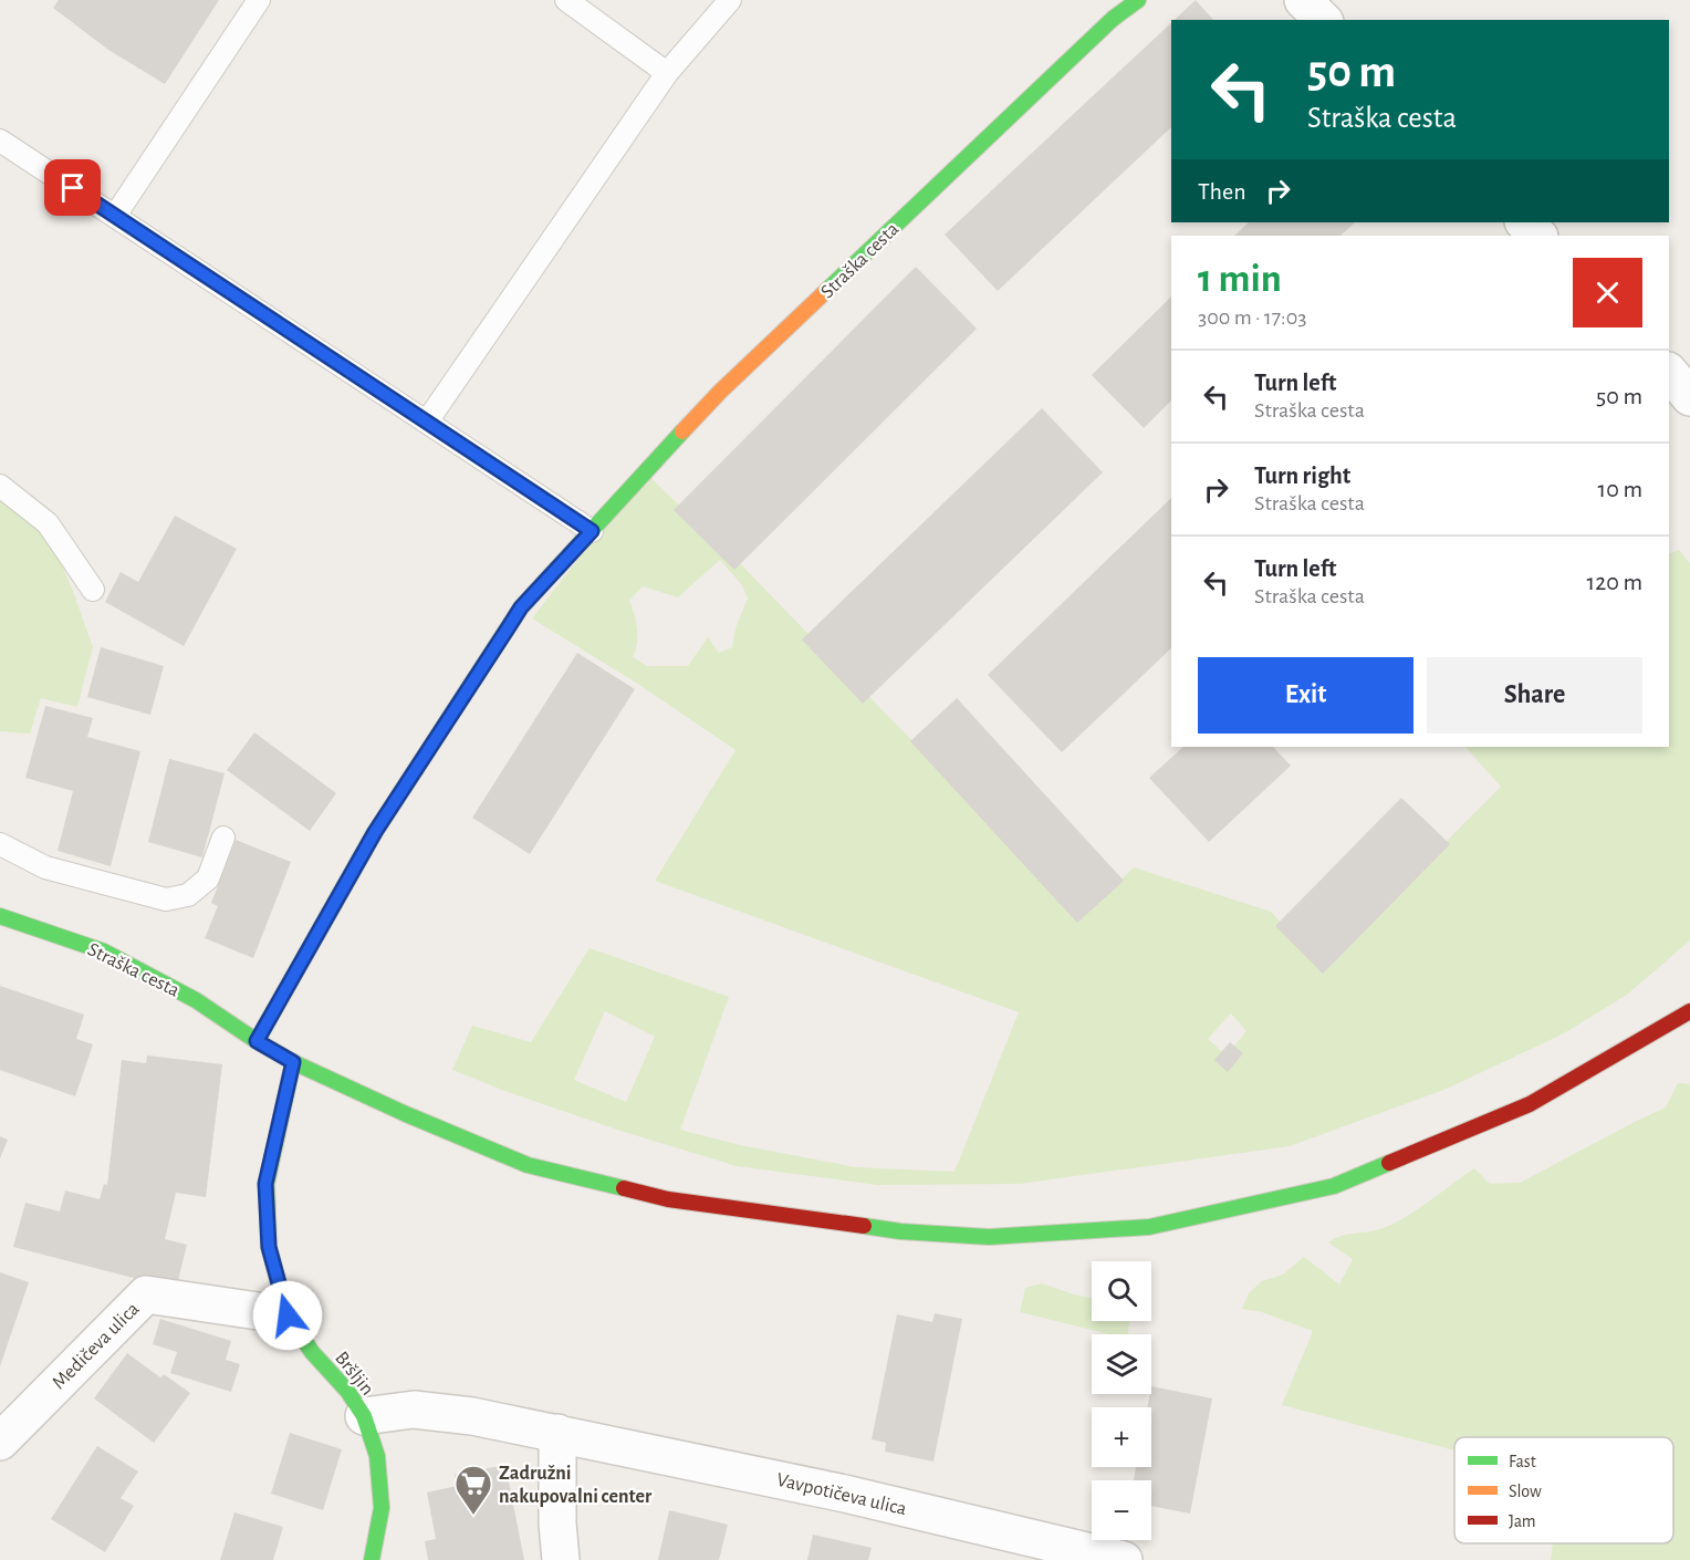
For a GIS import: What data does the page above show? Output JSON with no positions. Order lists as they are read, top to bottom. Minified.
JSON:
{"streets":{"street":["Straška cesta","Medičeva ulica","Bršljin","Vavpotičeva ulica"]},"crossings":[["Straška cesta","Bršljin"],["Medičeva ulica","Bršljin"],["Bršljin","Vavpotičeva ulica"]],"places":{"supermarket":["Zadružni nakupovalni center"]},"legend":["Fast","Slow","Jam"],"page":{"turn":["50 m","Straška cesta"],"then":"Then","heading":["1 min","300 m · 17:03"],"list":[{"name":"Turn left","note":"Straška cesta","value":"50 m"},{"name":"Turn right","note":"Straška cesta","value":"10 m"},{"name":"Turn left","note":"Straška cesta","value":"120 m"}],"buttons":["Exit","Share"],"map_buttons":["+","−"]}}
